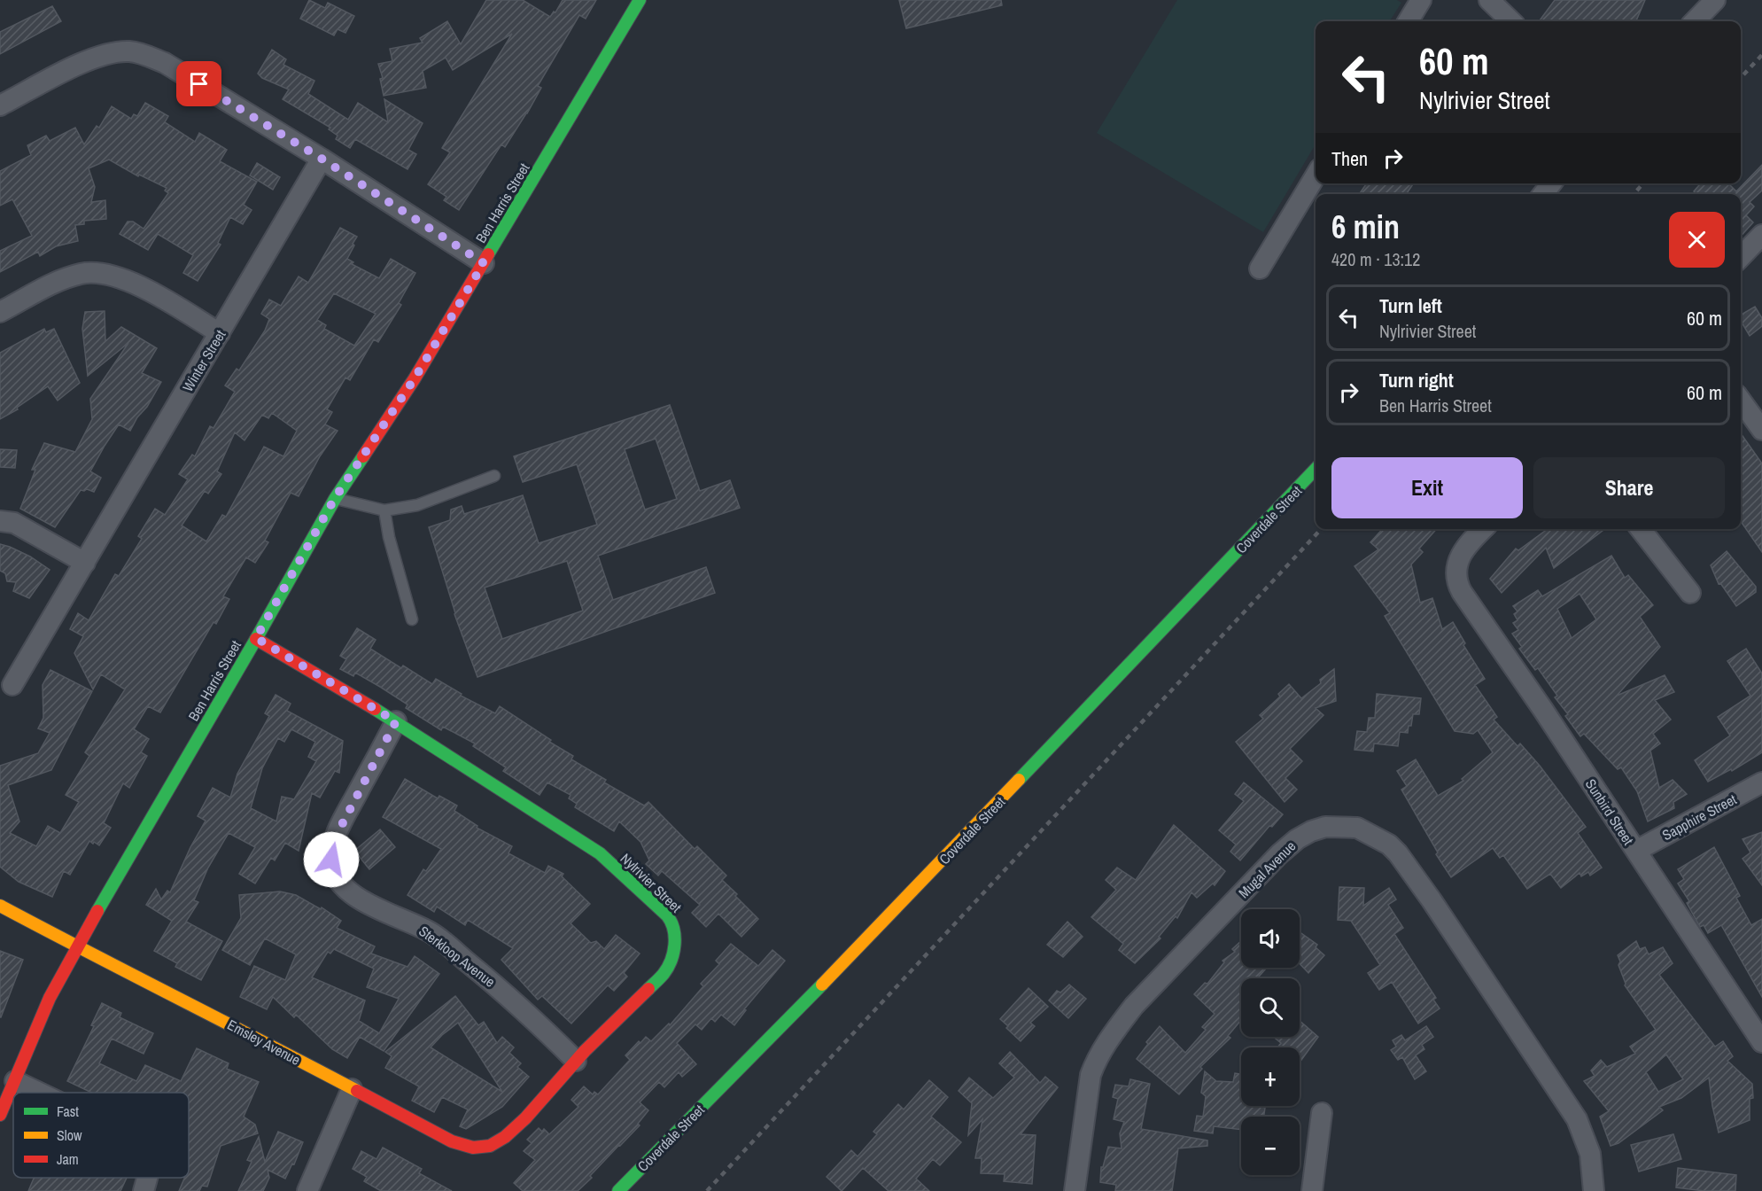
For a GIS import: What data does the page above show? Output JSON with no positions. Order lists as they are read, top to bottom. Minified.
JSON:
{"streets":{"street":["Ben Harris Street","Winter Street","Coverdale Street","Sunbird Street","Sapphire Street","Mugal Avenue","Nylrivier Street","Sterkloop Avenue","Emsley Avenue"]},"crossings":[["Ben Harris Street","Nylrivier Street"],["Ben Harris Street","Emsley Avenue"],["Sunbird Street","Sapphire Street"],["Nylrivier Street","Sterkloop Avenue"],["Nylrivier Street","Emsley Avenue"]],"legend":["Fast","Slow","Jam"],"page":{"turn":["60 m","Nylrivier Street"],"then":"Then","heading":["6 min","420 m · 13:12"],"list":[{"name":"Turn left","note":"Nylrivier Street","value":"60 m"},{"name":"Turn right","note":"Ben Harris Street","value":"60 m"}],"buttons":["Exit","Share"],"map_buttons":["+","−"]}}
